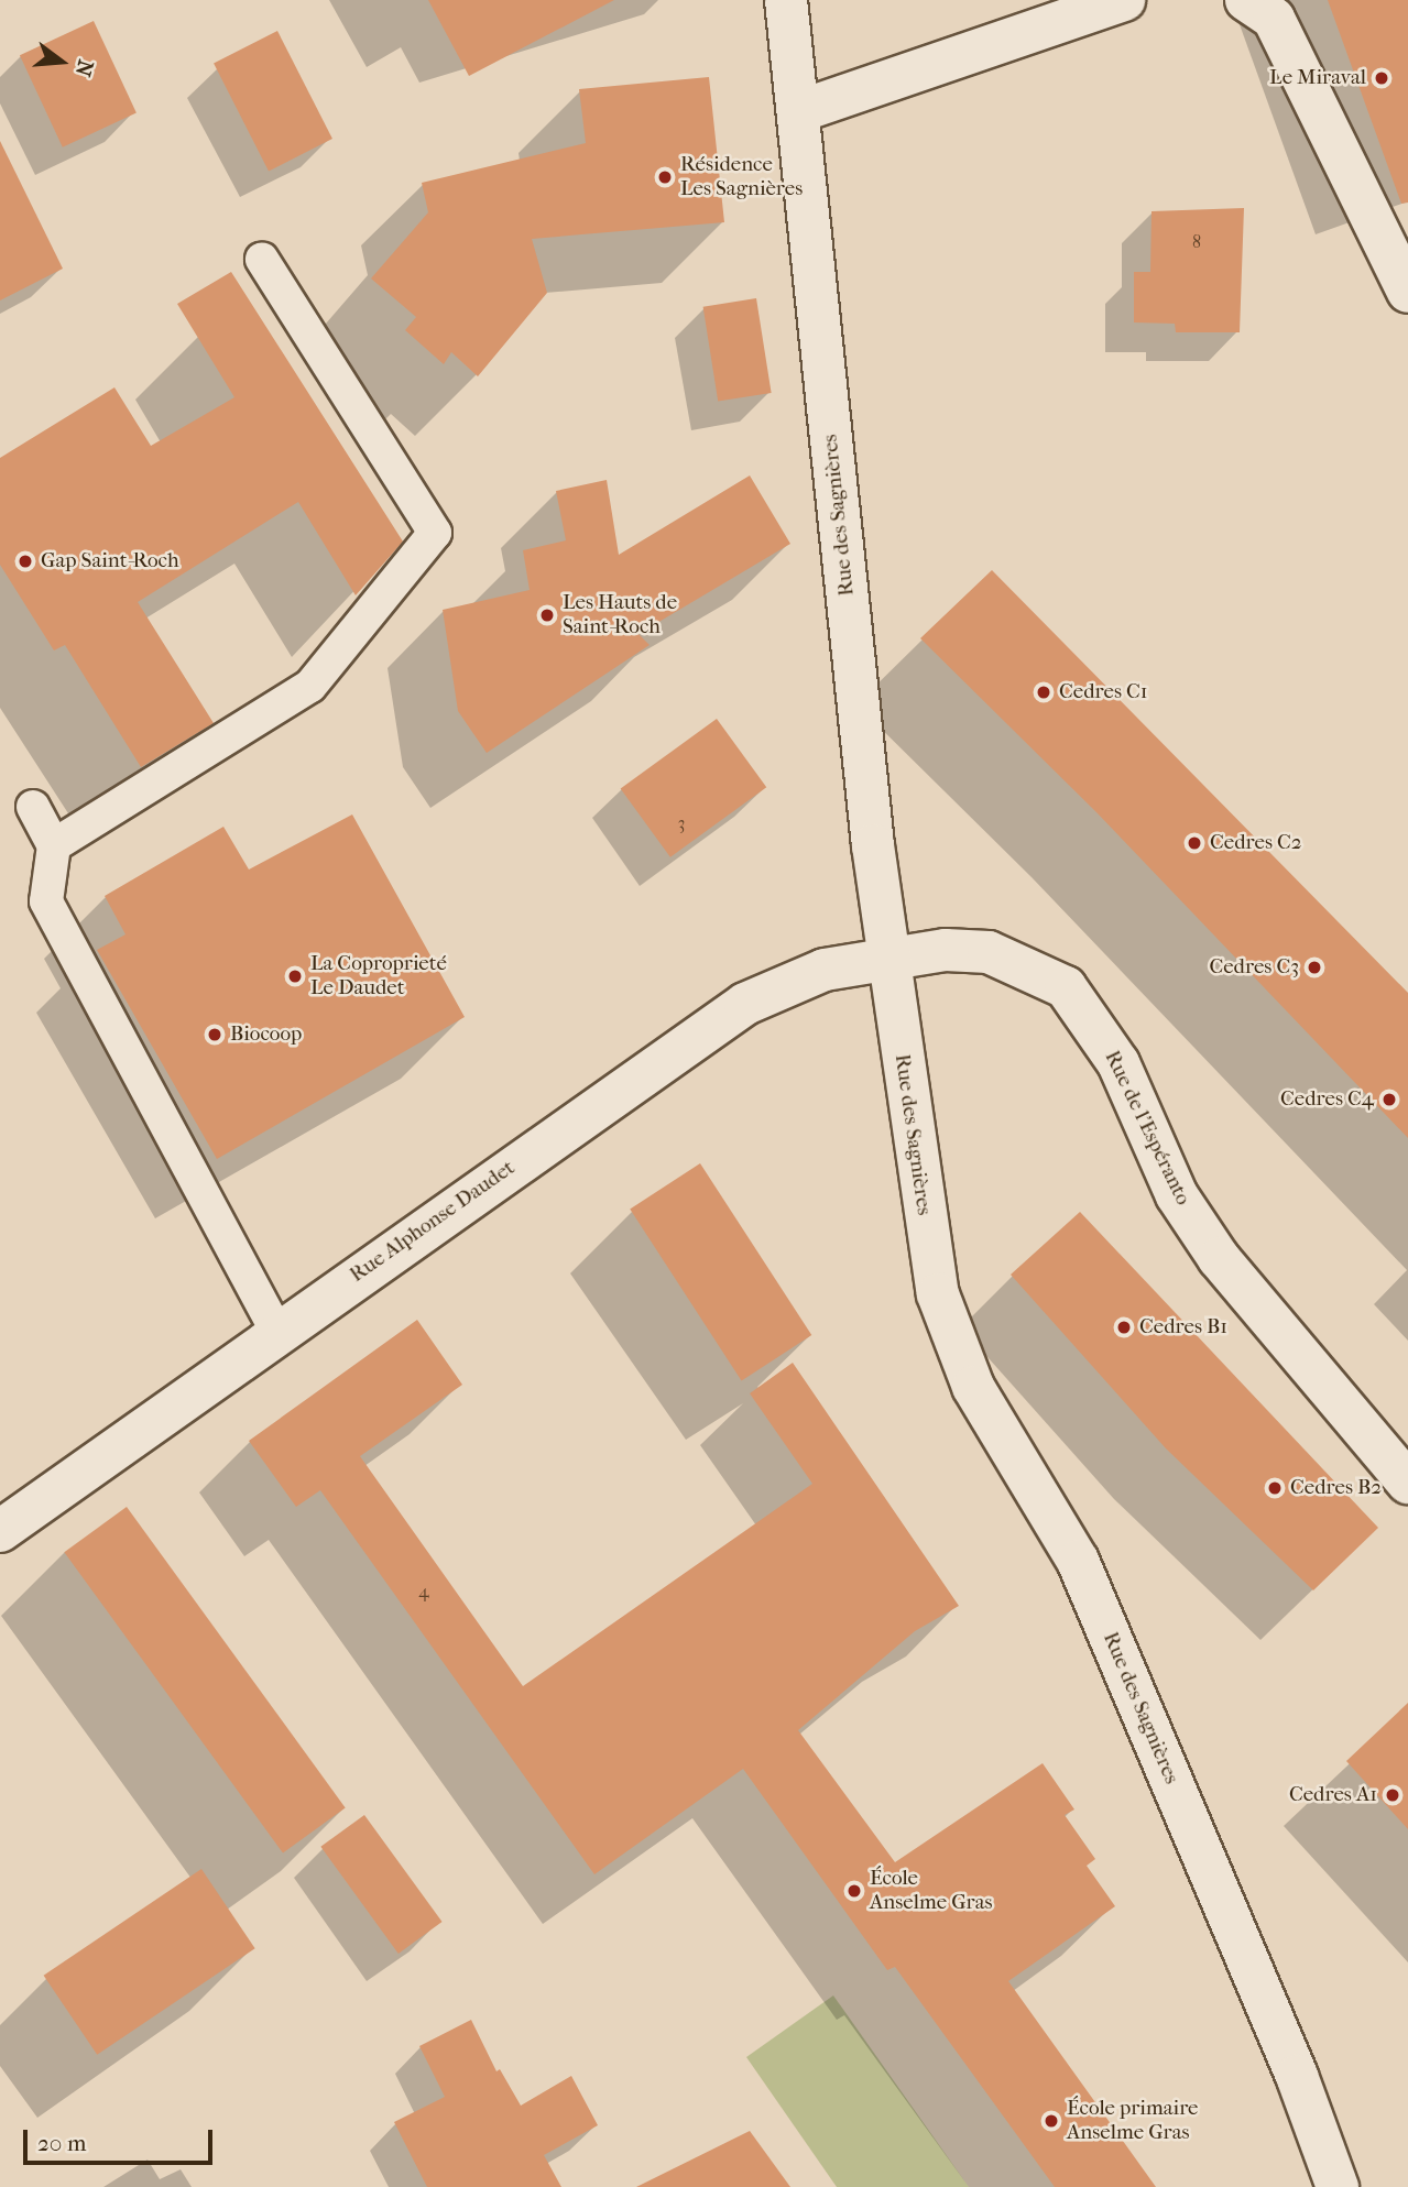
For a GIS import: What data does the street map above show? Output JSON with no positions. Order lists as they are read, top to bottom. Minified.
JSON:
{"streets":{"street":["Rue des Sagnières","Rue de l'Espéranto","Rue Alphonse Daudet"]},"crossings":[["Rue des Sagnières","Rue de l'Espéranto"],["Rue des Sagnières","Rue Alphonse Daudet"],["Rue de l'Espéranto","Rue Alphonse Daudet"]],"places":["Le Miraval","Résidence Les Sagnières","Gap Saint-Roch","Les Hauts de Saint-Roch","Cedres C1","Cedres C2","Cedres C3","La Coproprieté Le Daudet","Biocoop","Cedres C4","Cedres B1","Cedres B2","Cedres A1","École Anselme Gras","École primaire Anselme Gras"],"house_numbers":["8","3","4"],"scale_bar":"20 m","north":"right"}
